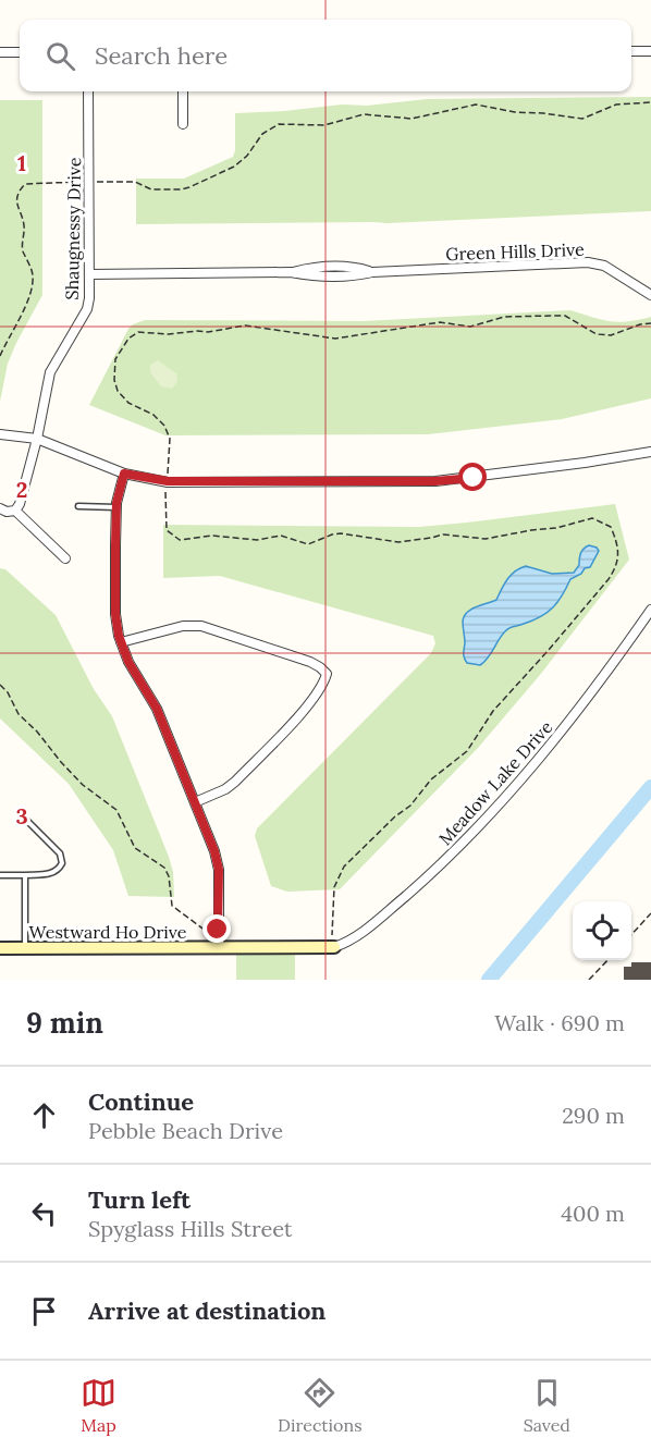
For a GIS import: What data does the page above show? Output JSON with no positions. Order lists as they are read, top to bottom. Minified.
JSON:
{"streets":{"street":["Shaugnessy Drive","Green Hills Drive","Meadow Lake Drive","Westward Ho Drive"]},"crossings":[["Shaugnessy Drive","Green Hills Drive"],["Meadow Lake Drive","Westward Ho Drive"]],"page":{"search":"Search here","heading":["9 min","Walk · 690 m"],"list":[["Continue","Pebble Beach Drive","290 m"],["Turn left","Spyglass Hills Street","400 m"],"Arrive at destination"],"nav":["Map","Directions","Saved"]},"grid":{"rows":["1","2","3"]}}
